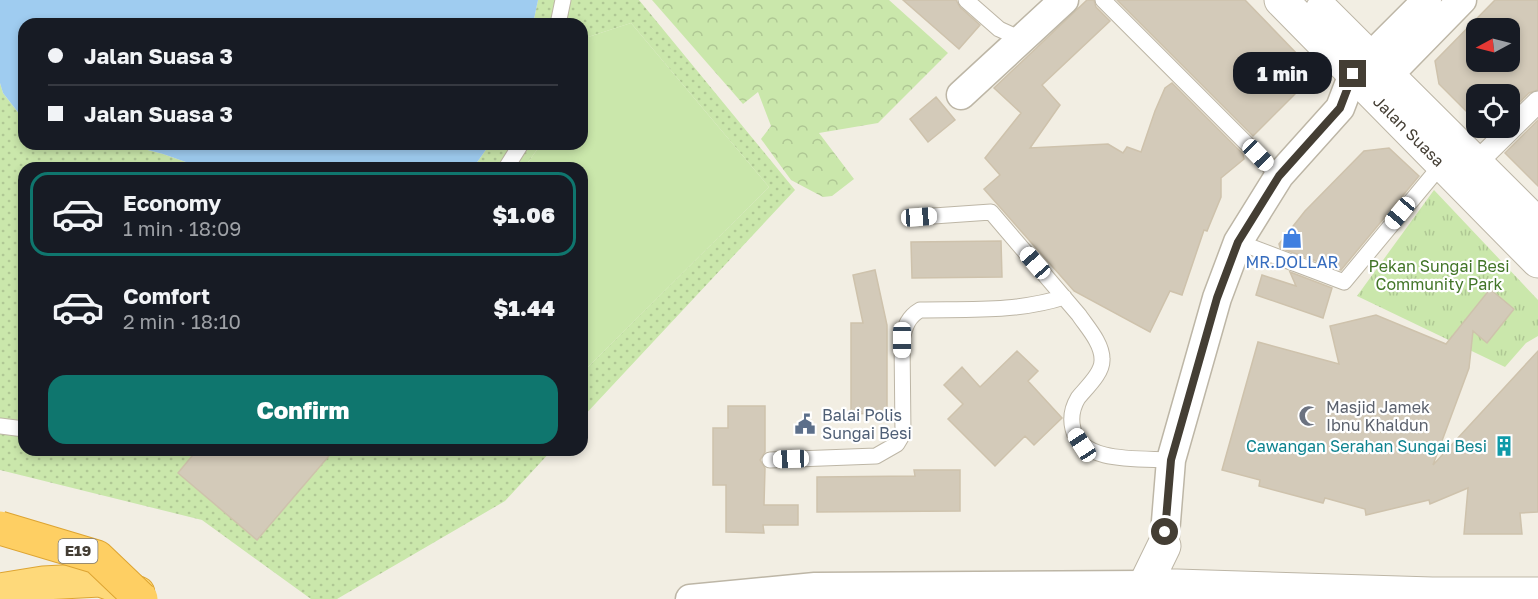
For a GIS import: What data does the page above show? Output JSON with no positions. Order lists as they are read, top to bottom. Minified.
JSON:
{"streets":{"highway":["E19"],"street":["Jalan Suasa"]},"parks":["Pekan Sungai Besi Community Park"],"places":{"shop":["MR.DOLLAR"],"mosque":["Masjid Jamek Ibnu Khaldun"],"public building":["Balai Polis Sungai Besi"],"building":["Cawangan Serahan Sungai Besi"]},"north":"left","page":{"banner":["Jalan Suasa 3","Jalan Suasa 3"],"bubble":"1 min","list":[{"name":"Economy","note":"1 min · 18:09","value":"$1.06"},{"name":"Comfort","note":"2 min · 18:10","value":"$1.44"}],"buttons":"Confirm"}}
